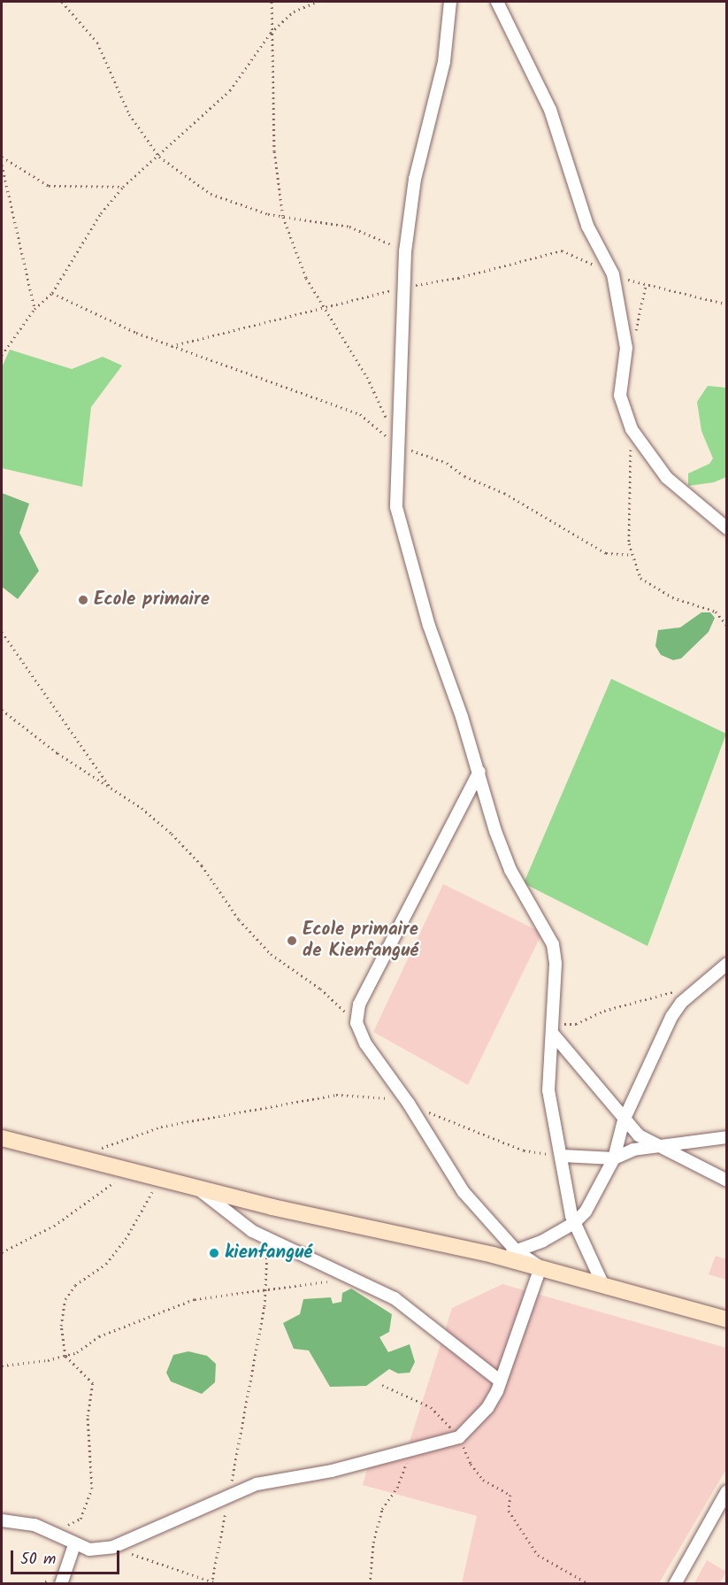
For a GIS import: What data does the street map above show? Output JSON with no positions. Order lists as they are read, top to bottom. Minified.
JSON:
{"places":["Ecole primaire","Ecole primaire de Kienfangué","kienfangué"],"scale_bar":"50 m"}
